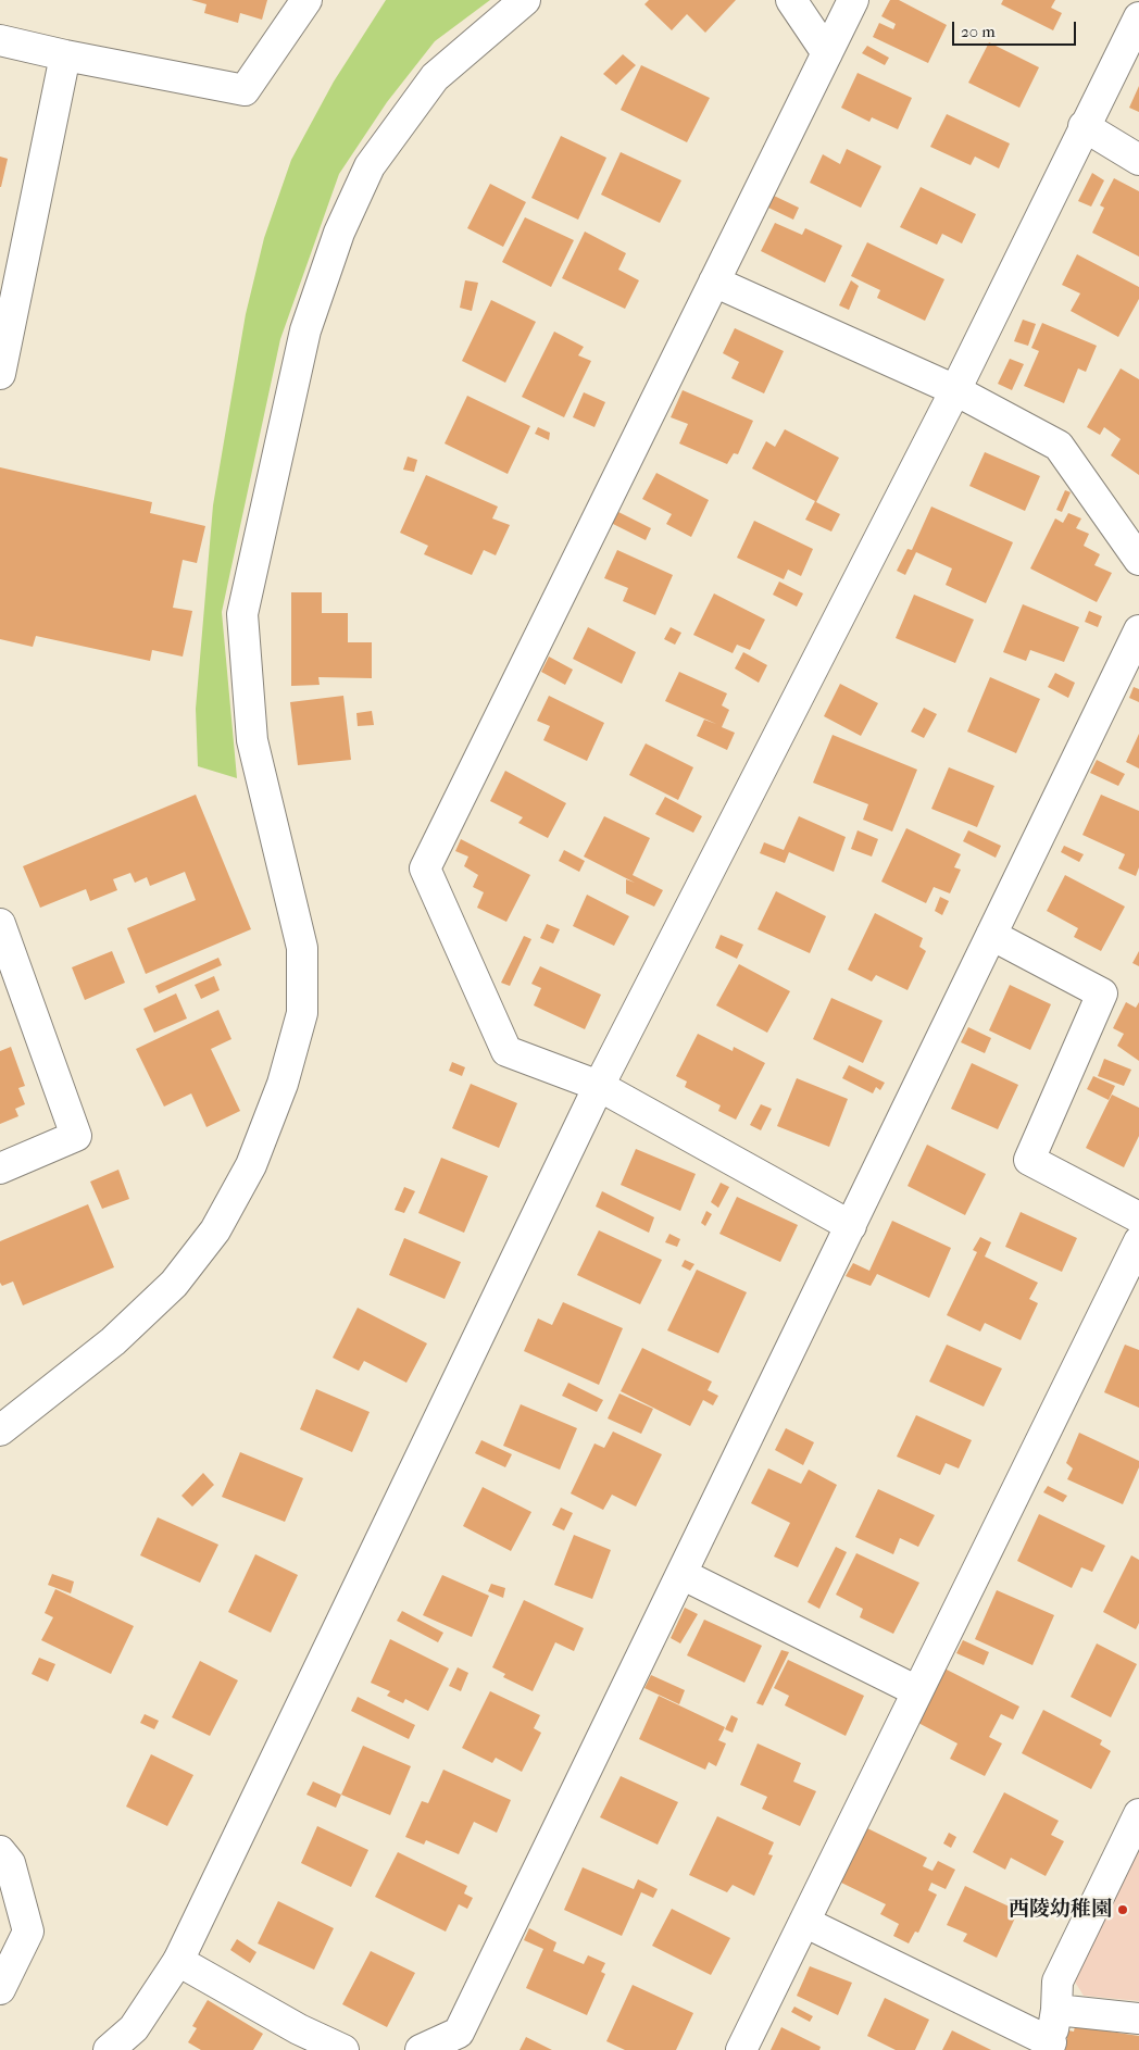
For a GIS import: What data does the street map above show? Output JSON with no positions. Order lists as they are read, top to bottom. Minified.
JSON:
{"places":["西陵幼稚園"],"scale_bar":"20 m"}
